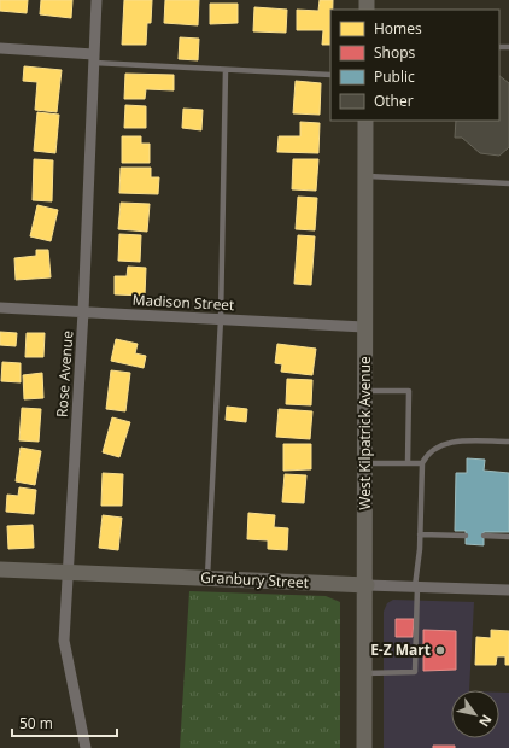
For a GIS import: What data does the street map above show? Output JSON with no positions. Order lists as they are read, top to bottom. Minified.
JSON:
{"streets":{"main road":["West Kilpatrick Avenue","Granbury Street"],"street":["Madison Street","Rose Avenue"]},"crossings":[["Madison Street","Rose Avenue"],["Madison Street","West Kilpatrick Avenue"],["Rose Avenue","Granbury Street"],["West Kilpatrick Avenue","Granbury Street"]],"places":["E-Z Mart"],"legend":["Homes","Shops","Public","Other"],"scale_bar":"50 m","north":"bottom right"}
